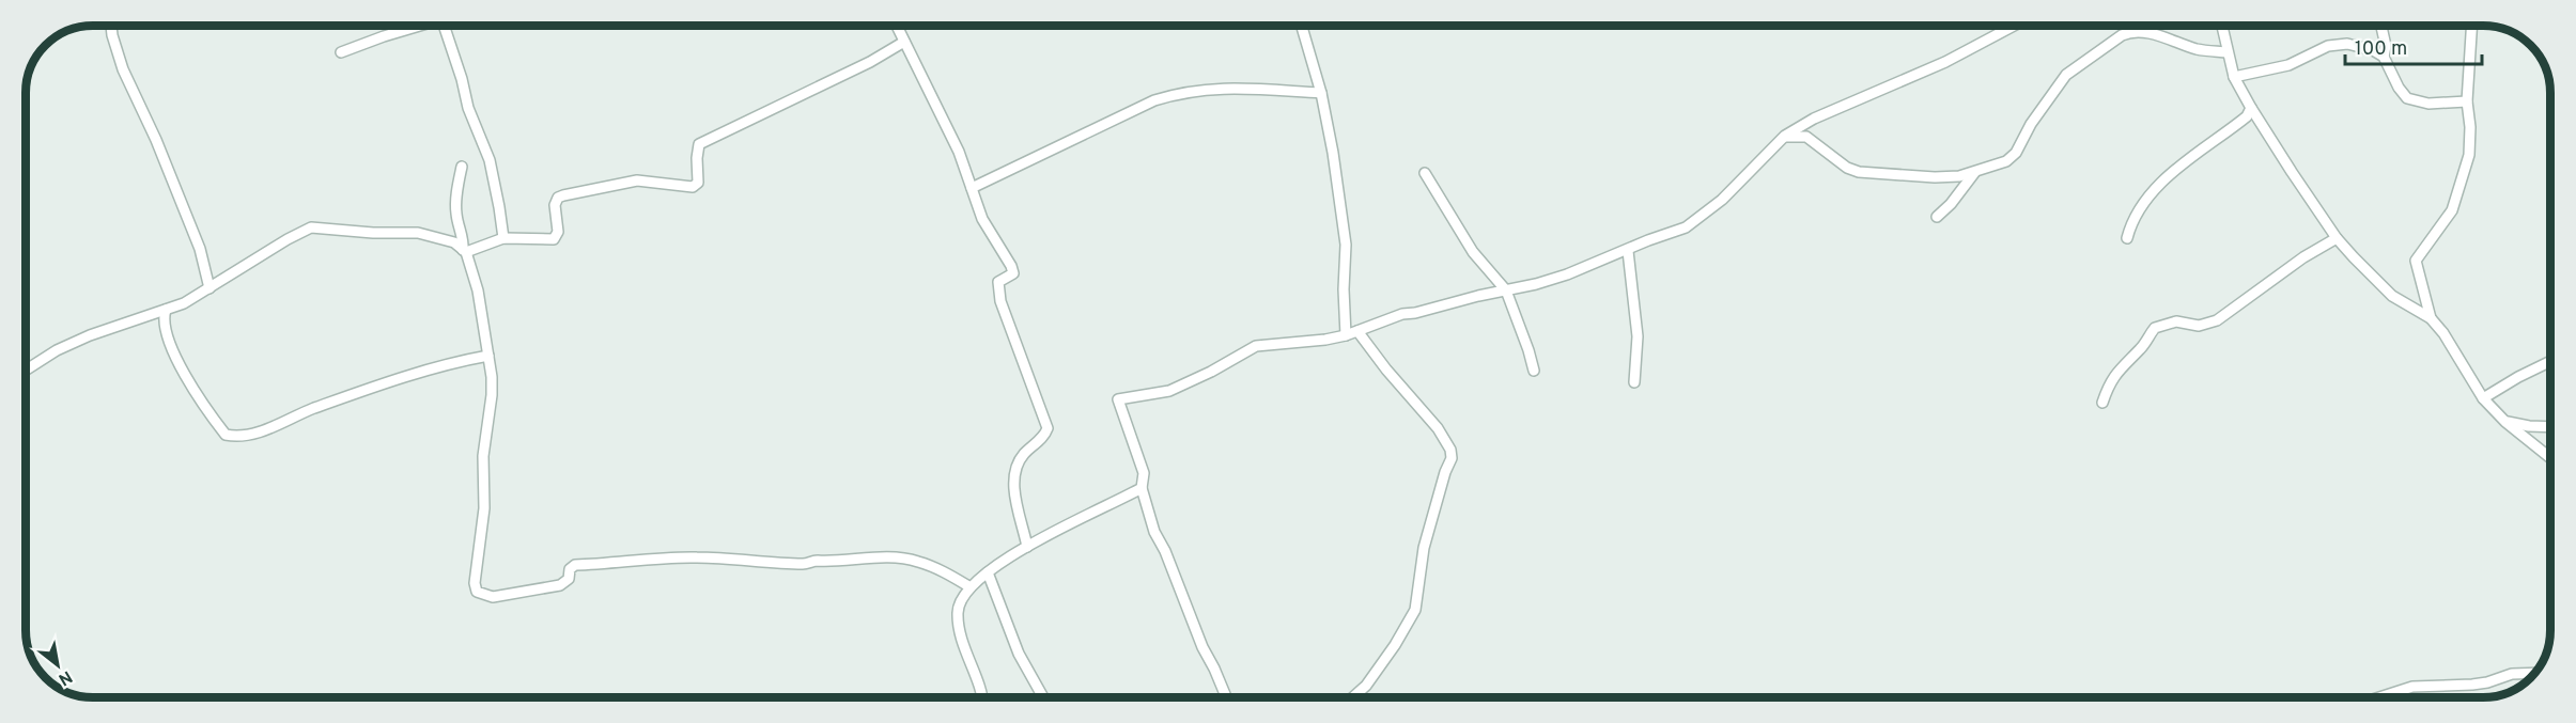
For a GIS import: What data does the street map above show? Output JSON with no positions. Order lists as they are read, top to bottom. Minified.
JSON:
{"scale_bar":"100 m","north":"bottom right"}
